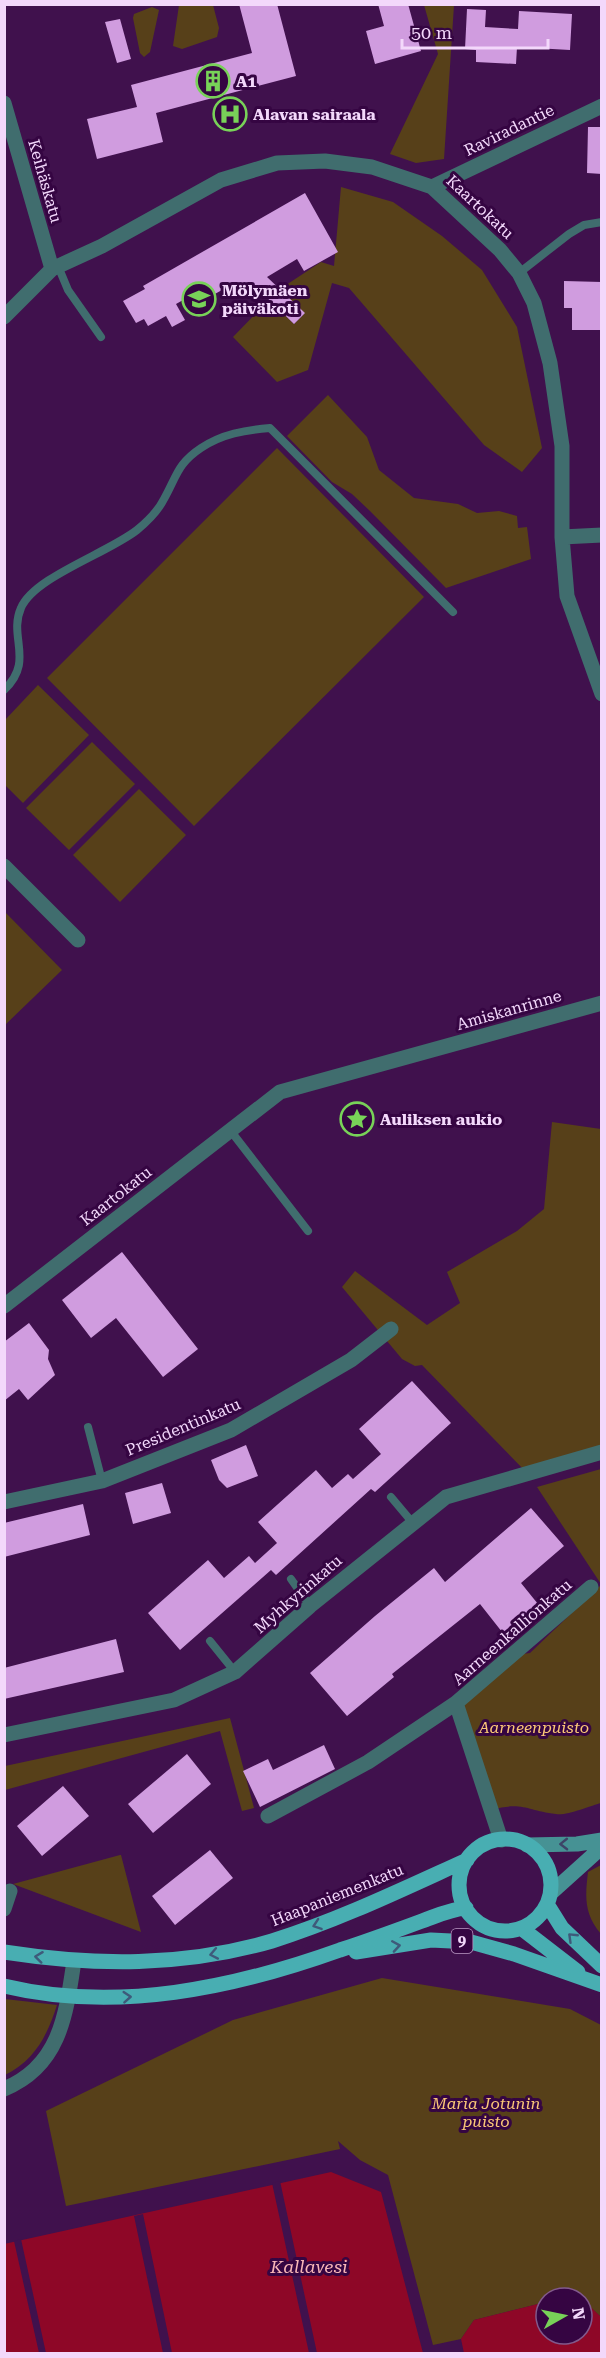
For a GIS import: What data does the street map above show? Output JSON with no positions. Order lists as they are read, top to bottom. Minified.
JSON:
{"streets":{"main road":["Haapaniemenkatu","9"],"street":["Raviradantie","Keihäskatu","Kaartokatu","Amiskanrinne","Presidentinkatu","Myhkyrinkatu","Aarneenkallionkatu"]},"crossings":[["Raviradantie","Kaartokatu"],["Keihäskatu","Kaartokatu"],["Kaartokatu","Amiskanrinne"],["Aarneenkallionkatu","Haapaniemenkatu"],["Aarneenkallionkatu","9"],["Haapaniemenkatu","9"]],"water":["Kallavesi"],"parks":["Aarneenpuisto","Maria Jotunin puisto"],"places":{"building":["A1"],"hospital":["Alavan sairaala"],"school or university":["Mölymäen päiväkoti"],"place":["Auliksen aukio"]},"scale_bar":"50 m","north":"right"}
